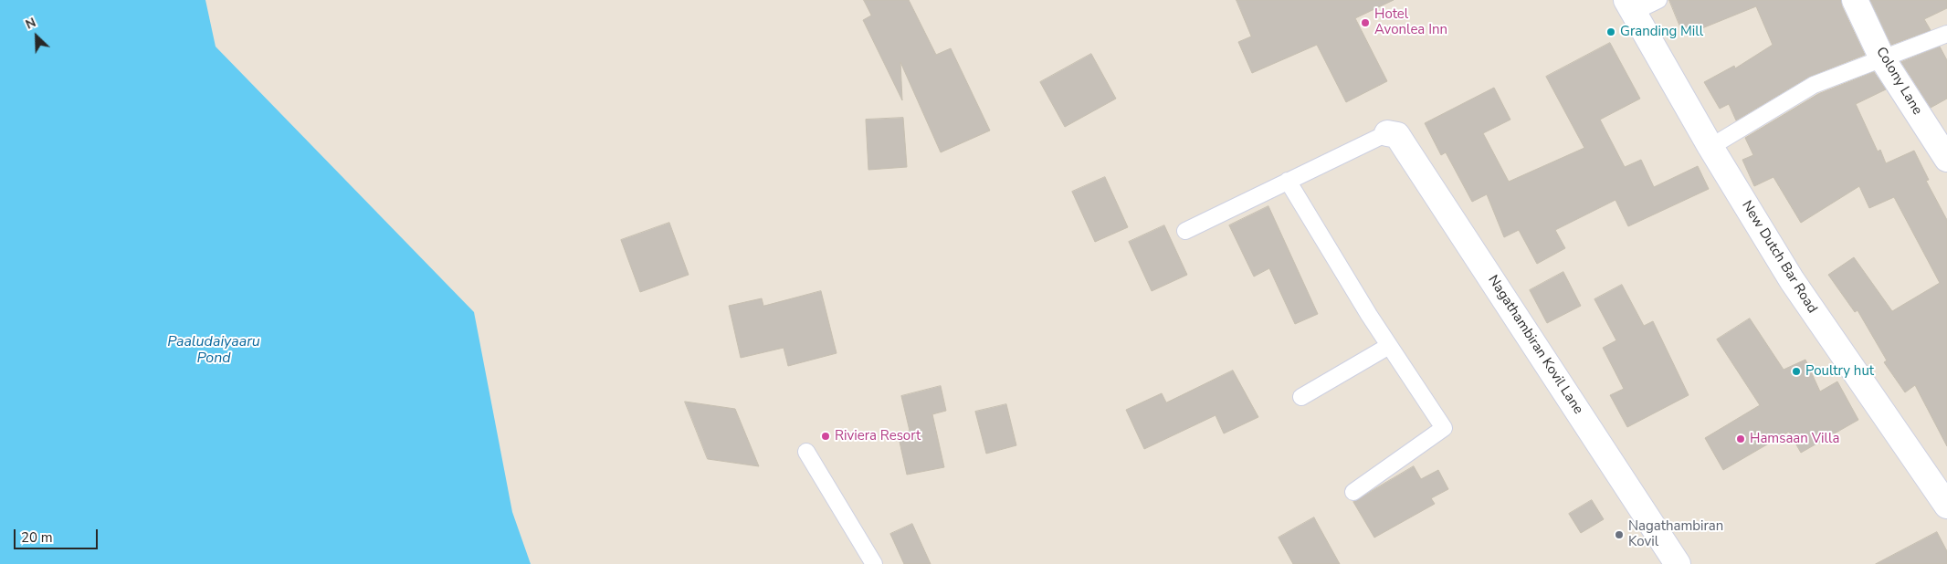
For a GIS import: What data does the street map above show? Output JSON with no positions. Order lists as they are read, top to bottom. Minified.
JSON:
{"streets":{"street":["Colony Lane","New Dutch Bar Road","Nagathambiran Kovil Lane"]},"water":["Paaludaiyaaru Pond"],"places":["Hotel Avonlea Inn","Granding Mill","Poultry hut","Riviera Resort","Hamsaan Villa","Nagathambiran Kovil"],"scale_bar":"20 m","north":"top left"}
